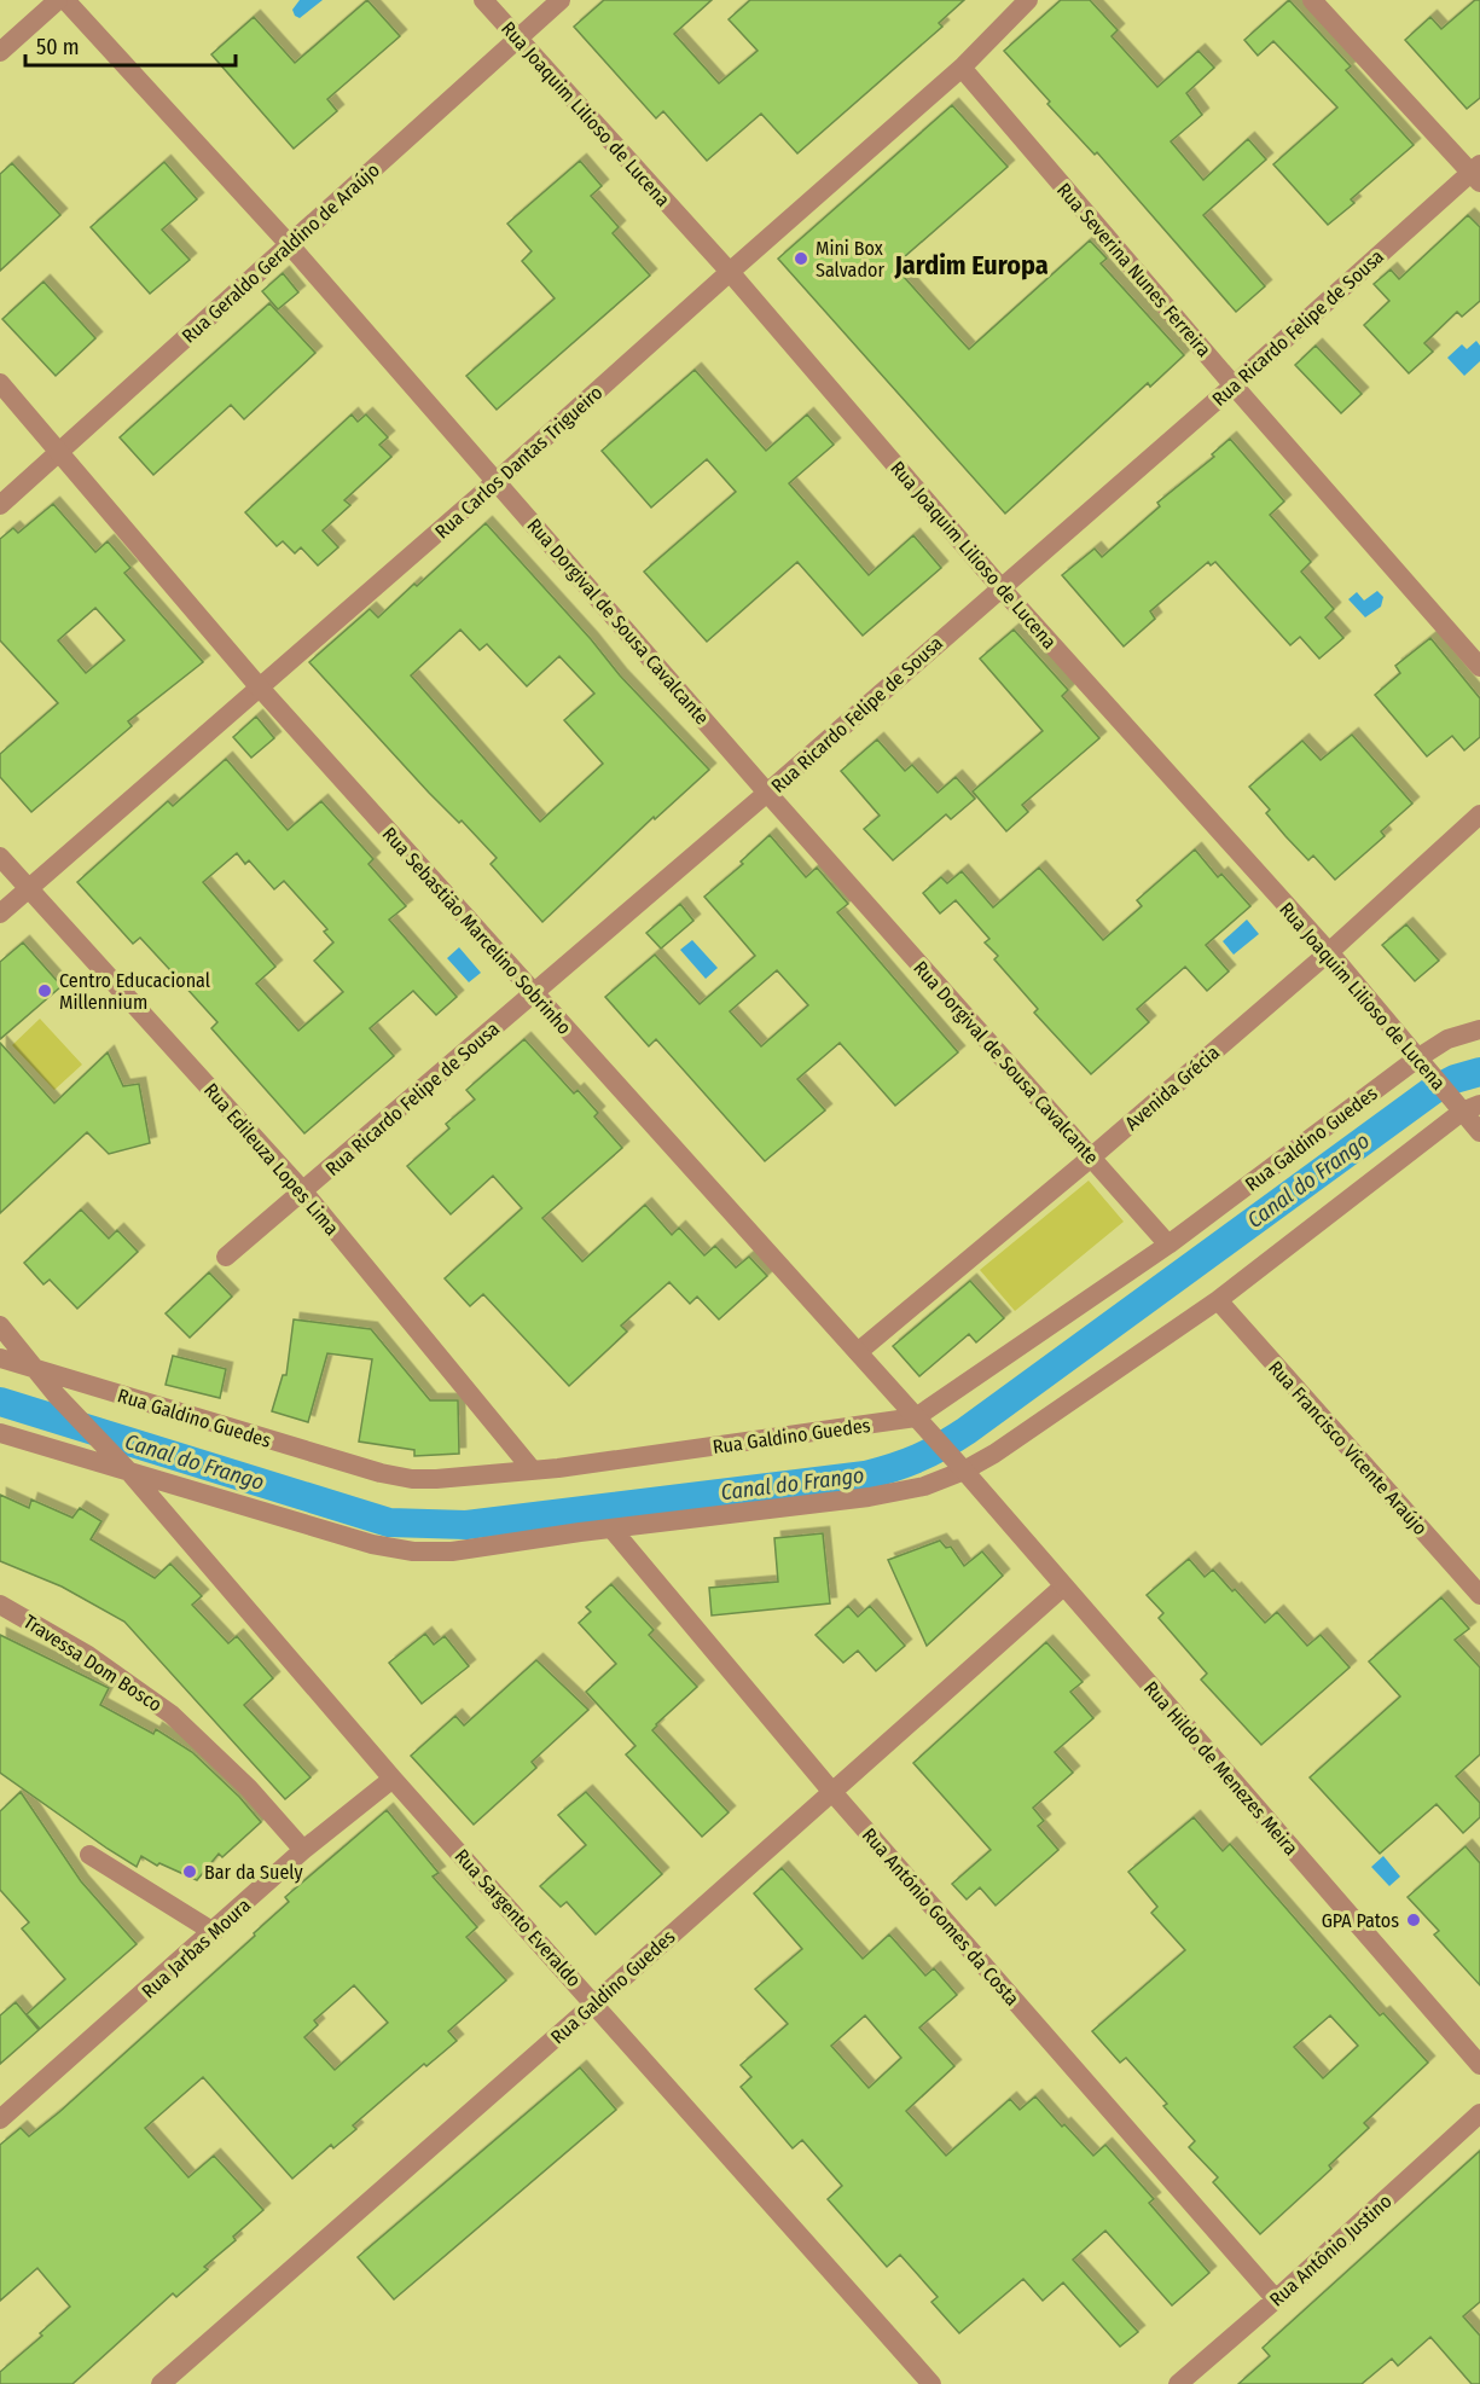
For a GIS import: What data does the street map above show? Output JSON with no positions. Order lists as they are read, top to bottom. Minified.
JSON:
{"streets":{"street":["Rua Joaquim Lilioso de Lucena","Rua Geraldo Geraldino de Araújo","Rua Severina Nunes Ferreira","Rua Ricardo Felipe de Sousa","Rua Carlos Dantas Trigueiro","Rua Dorgival de Sousa Cavalcante","Rua Sebastião Marcelino Sobrinho","Avenida Grécia","Rua Galdino Guedes","Rua Edileuza Lopes Lima","Rua Francisco Vicente Araújo","Travessa Dom Bosco","Rua Hildo de Menezes Meira","Rua António Gomes da Costa","Rua Sargento Everaldo","Rua Jarbas Moura","Rua Antônio Justino"]},"crossings":[["Rua Joaquim Lilioso de Lucena","Rua Geraldo Geraldino de Araújo"],["Rua Joaquim Lilioso de Lucena","Rua Ricardo Felipe de Sousa"],["Rua Joaquim Lilioso de Lucena","Rua Carlos Dantas Trigueiro"],["Rua Joaquim Lilioso de Lucena","Avenida Grécia"],["Rua Joaquim Lilioso de Lucena","Rua Galdino Guedes"],["Rua Geraldo Geraldino de Araújo","Rua Dorgival de Sousa Cavalcante"],["Rua Geraldo Geraldino de Araújo","Rua Sebastião Marcelino Sobrinho"],["Rua Severina Nunes Ferreira","Rua Ricardo Felipe de Sousa"],["Rua Severina Nunes Ferreira","Rua Carlos Dantas Trigueiro"],["Rua Ricardo Felipe de Sousa","Rua Dorgival de Sousa Cavalcante"],["Rua Ricardo Felipe de Sousa","Rua Sebastião Marcelino Sobrinho"],["Rua Ricardo Felipe de Sousa","Rua Edileuza Lopes Lima"],["Rua Carlos Dantas Trigueiro","Rua Dorgival de Sousa Cavalcante"],["Rua Carlos Dantas Trigueiro","Rua Sebastião Marcelino Sobrinho"],["Rua Carlos Dantas Trigueiro","Rua Edileuza Lopes Lima"],["Rua Dorgival de Sousa Cavalcante","Avenida Grécia"],["Rua Dorgival de Sousa Cavalcante","Rua Galdino Guedes"],["Rua Sebastião Marcelino Sobrinho","Avenida Grécia"],["Rua Sebastião Marcelino Sobrinho","Rua Galdino Guedes"],["Rua Sebastião Marcelino Sobrinho","Rua Hildo de Menezes Meira"],["Rua Galdino Guedes","Rua Edileuza Lopes Lima"],["Rua Galdino Guedes","Rua Hildo de Menezes Meira"],["Rua Galdino Guedes","Rua António Gomes da Costa"],["Rua Galdino Guedes","Rua Sargento Everaldo"],["Travessa Dom Bosco","Rua Jarbas Moura"],["Rua António Gomes da Costa","Rua Antônio Justino"],["Rua Sargento Everaldo","Rua Jarbas Moura"]],"districts":["Jardim Europa"],"water":["Canal do Frango"],"places":["Mini Box Salvador","Centro Educacional Millennium","Bar da Suely","GPA Patos"],"scale_bar":"50 m"}
